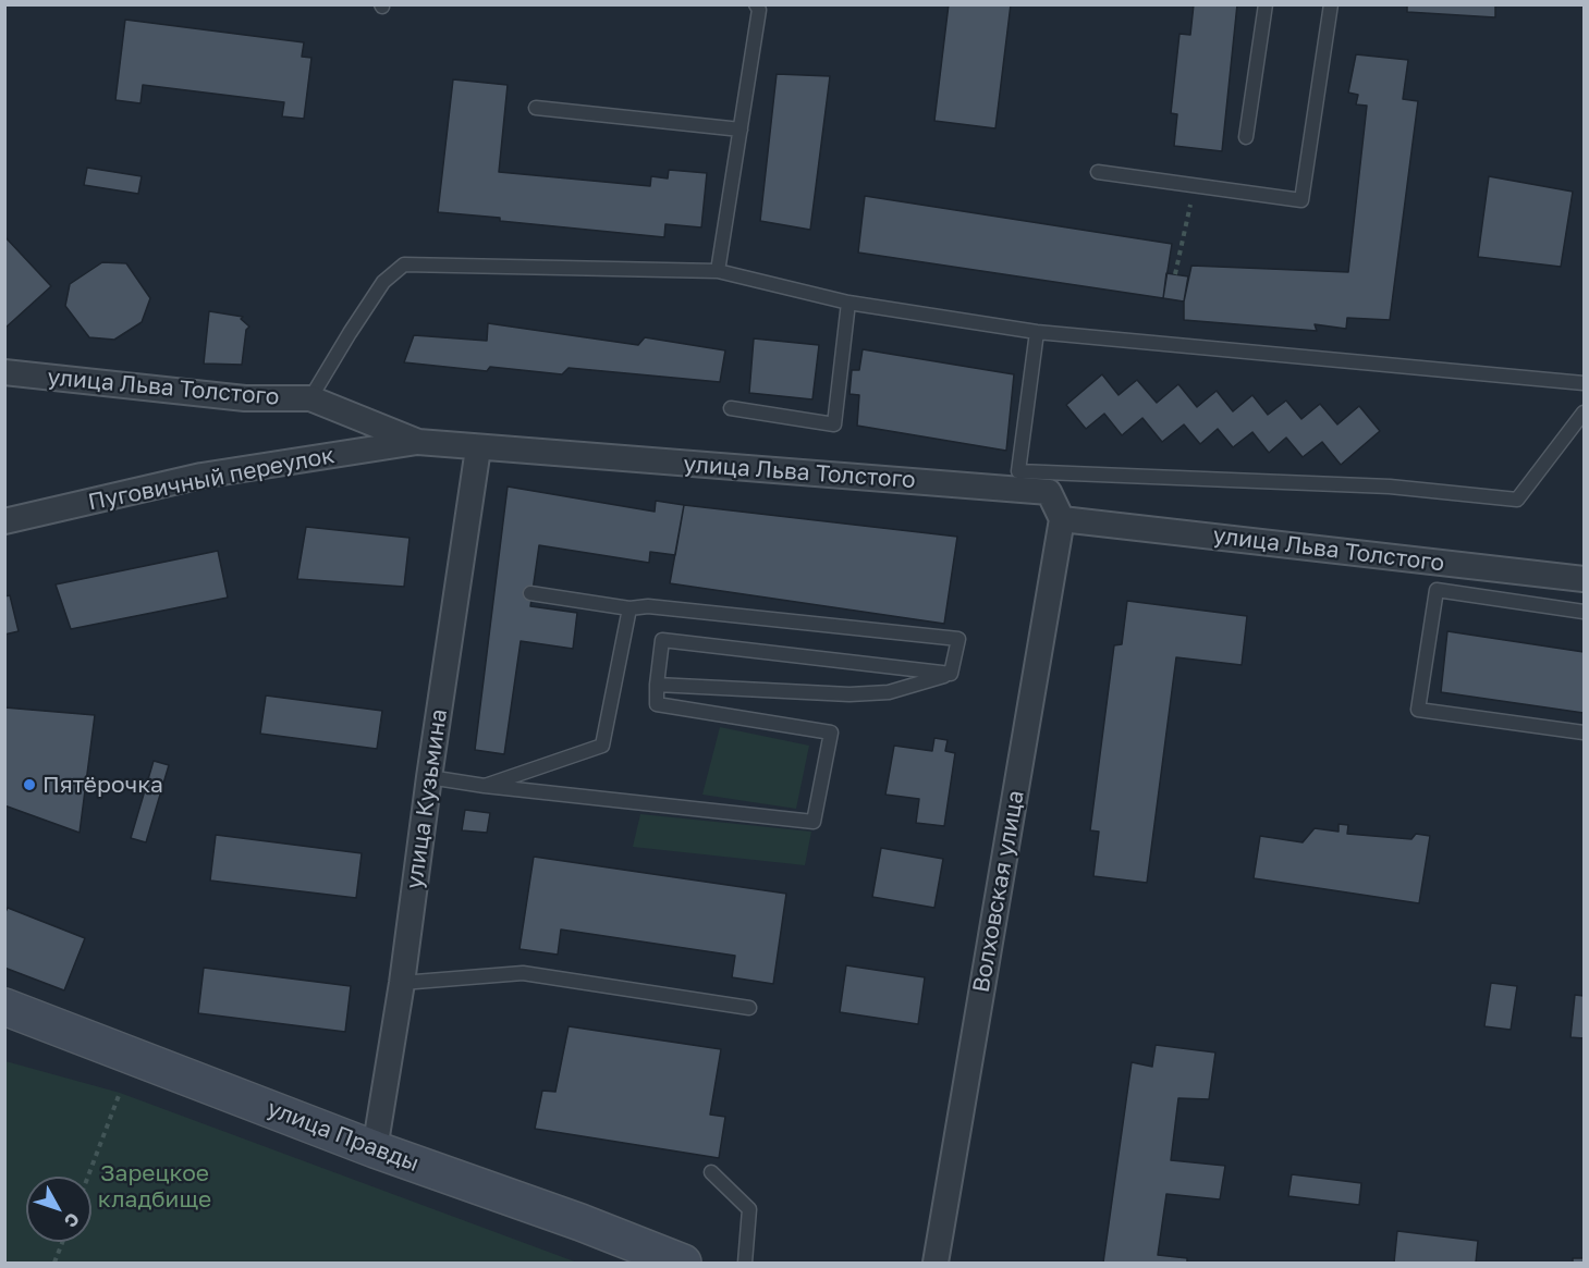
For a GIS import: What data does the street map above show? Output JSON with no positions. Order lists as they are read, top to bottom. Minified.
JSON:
{"streets":{"main road":["улица Правды"],"street":["улица Льва Толстого","Пуговичный переулок","улица Кузьмина","Волховская улица"]},"crossings":[["улица Льва Толстого","Пуговичный переулок"],["улица Льва Толстого","улица Кузьмина"],["улица Льва Толстого","Волховская улица"],["улица Кузьмина","улица Правды"]],"parks":["Зарецкое кладбище"],"places":["Пятёрочка"],"north":"bottom right"}
